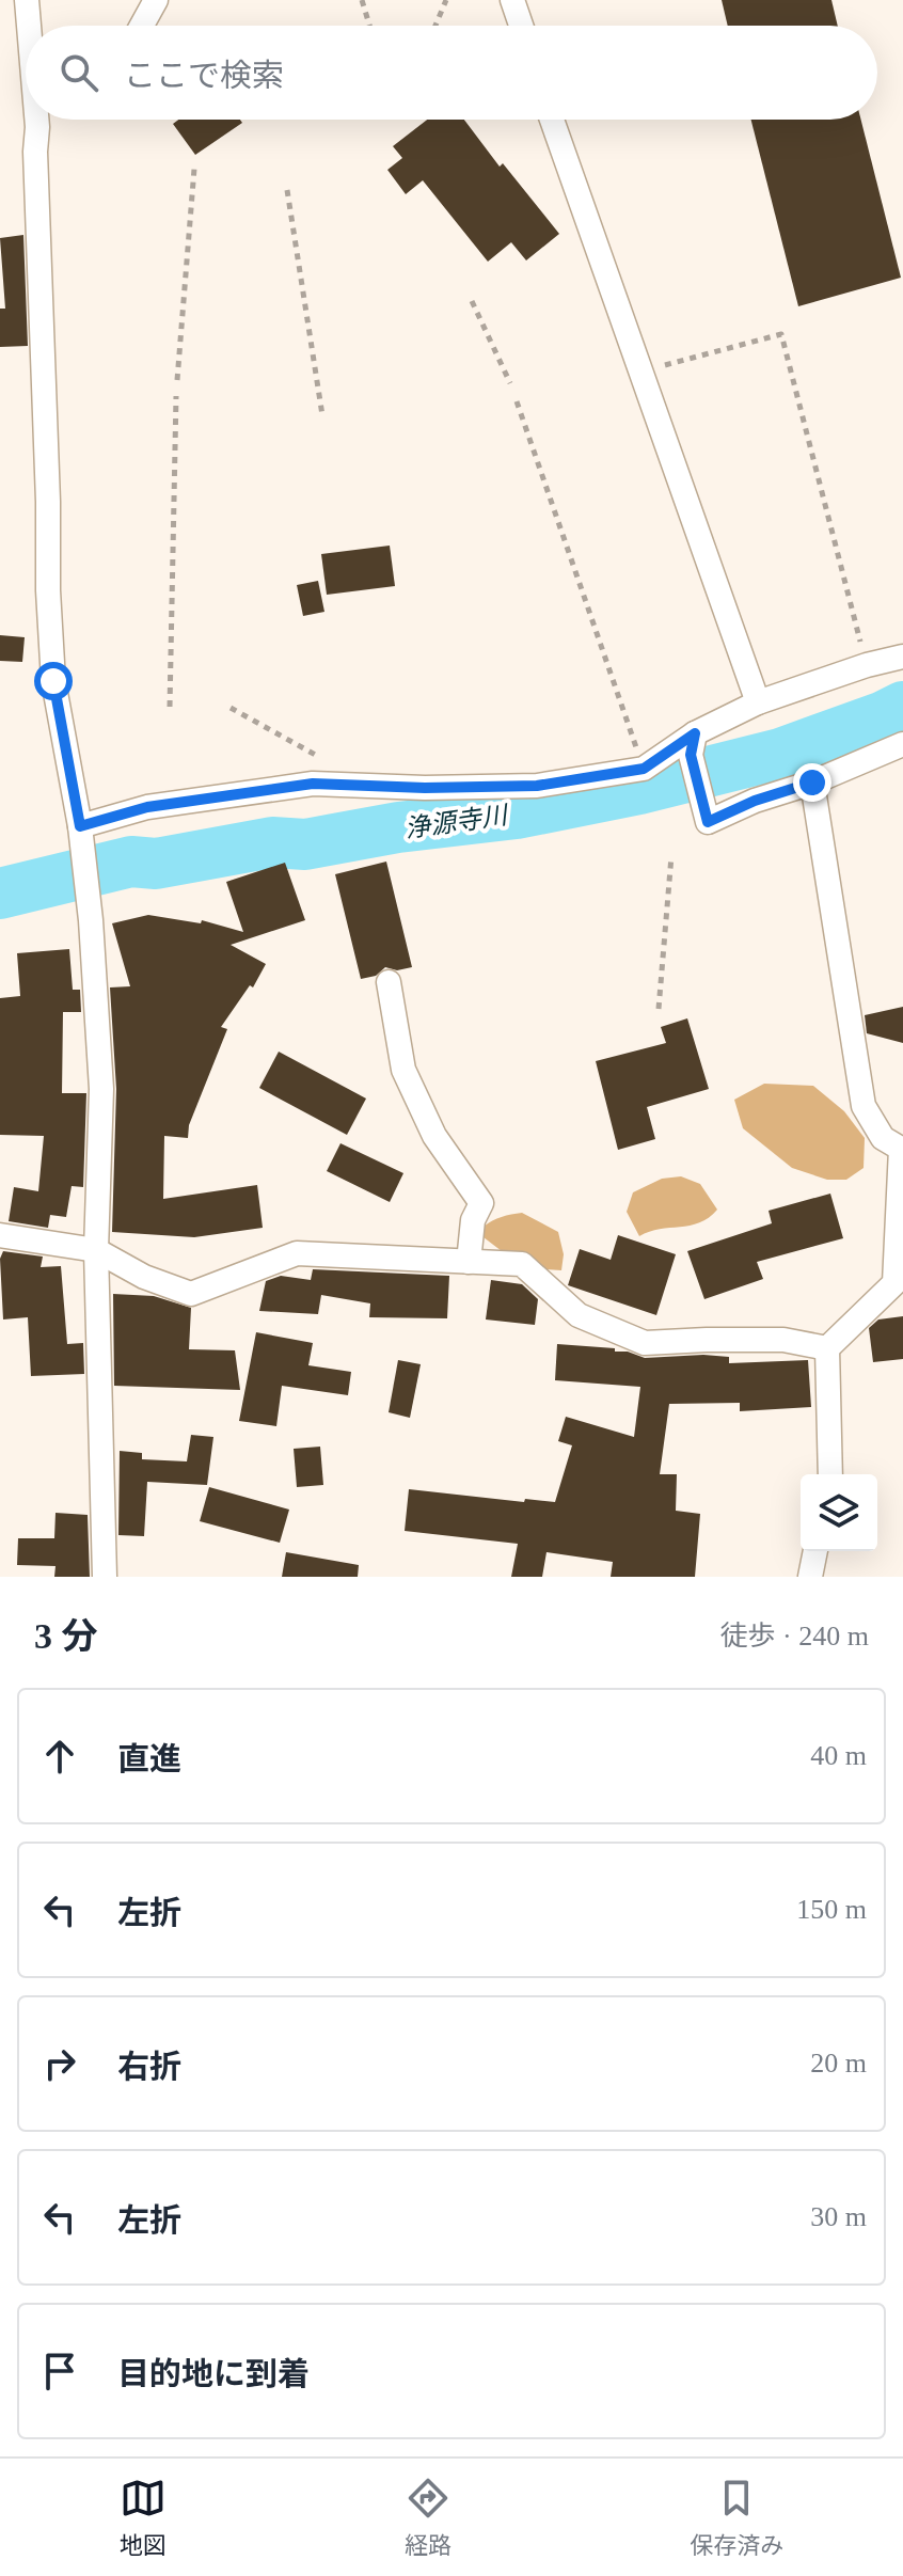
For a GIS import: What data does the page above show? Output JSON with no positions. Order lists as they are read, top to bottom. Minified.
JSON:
{"water":["浄源寺川"],"page":{"search":"ここで検索","heading":["3 分","徒歩 · 240 m"],"list":[["直進","40 m"],["左折","150 m"],["右折","20 m"],["左折","30 m"],"目的地に到着"],"nav":["地図","経路","保存済み"]}}
